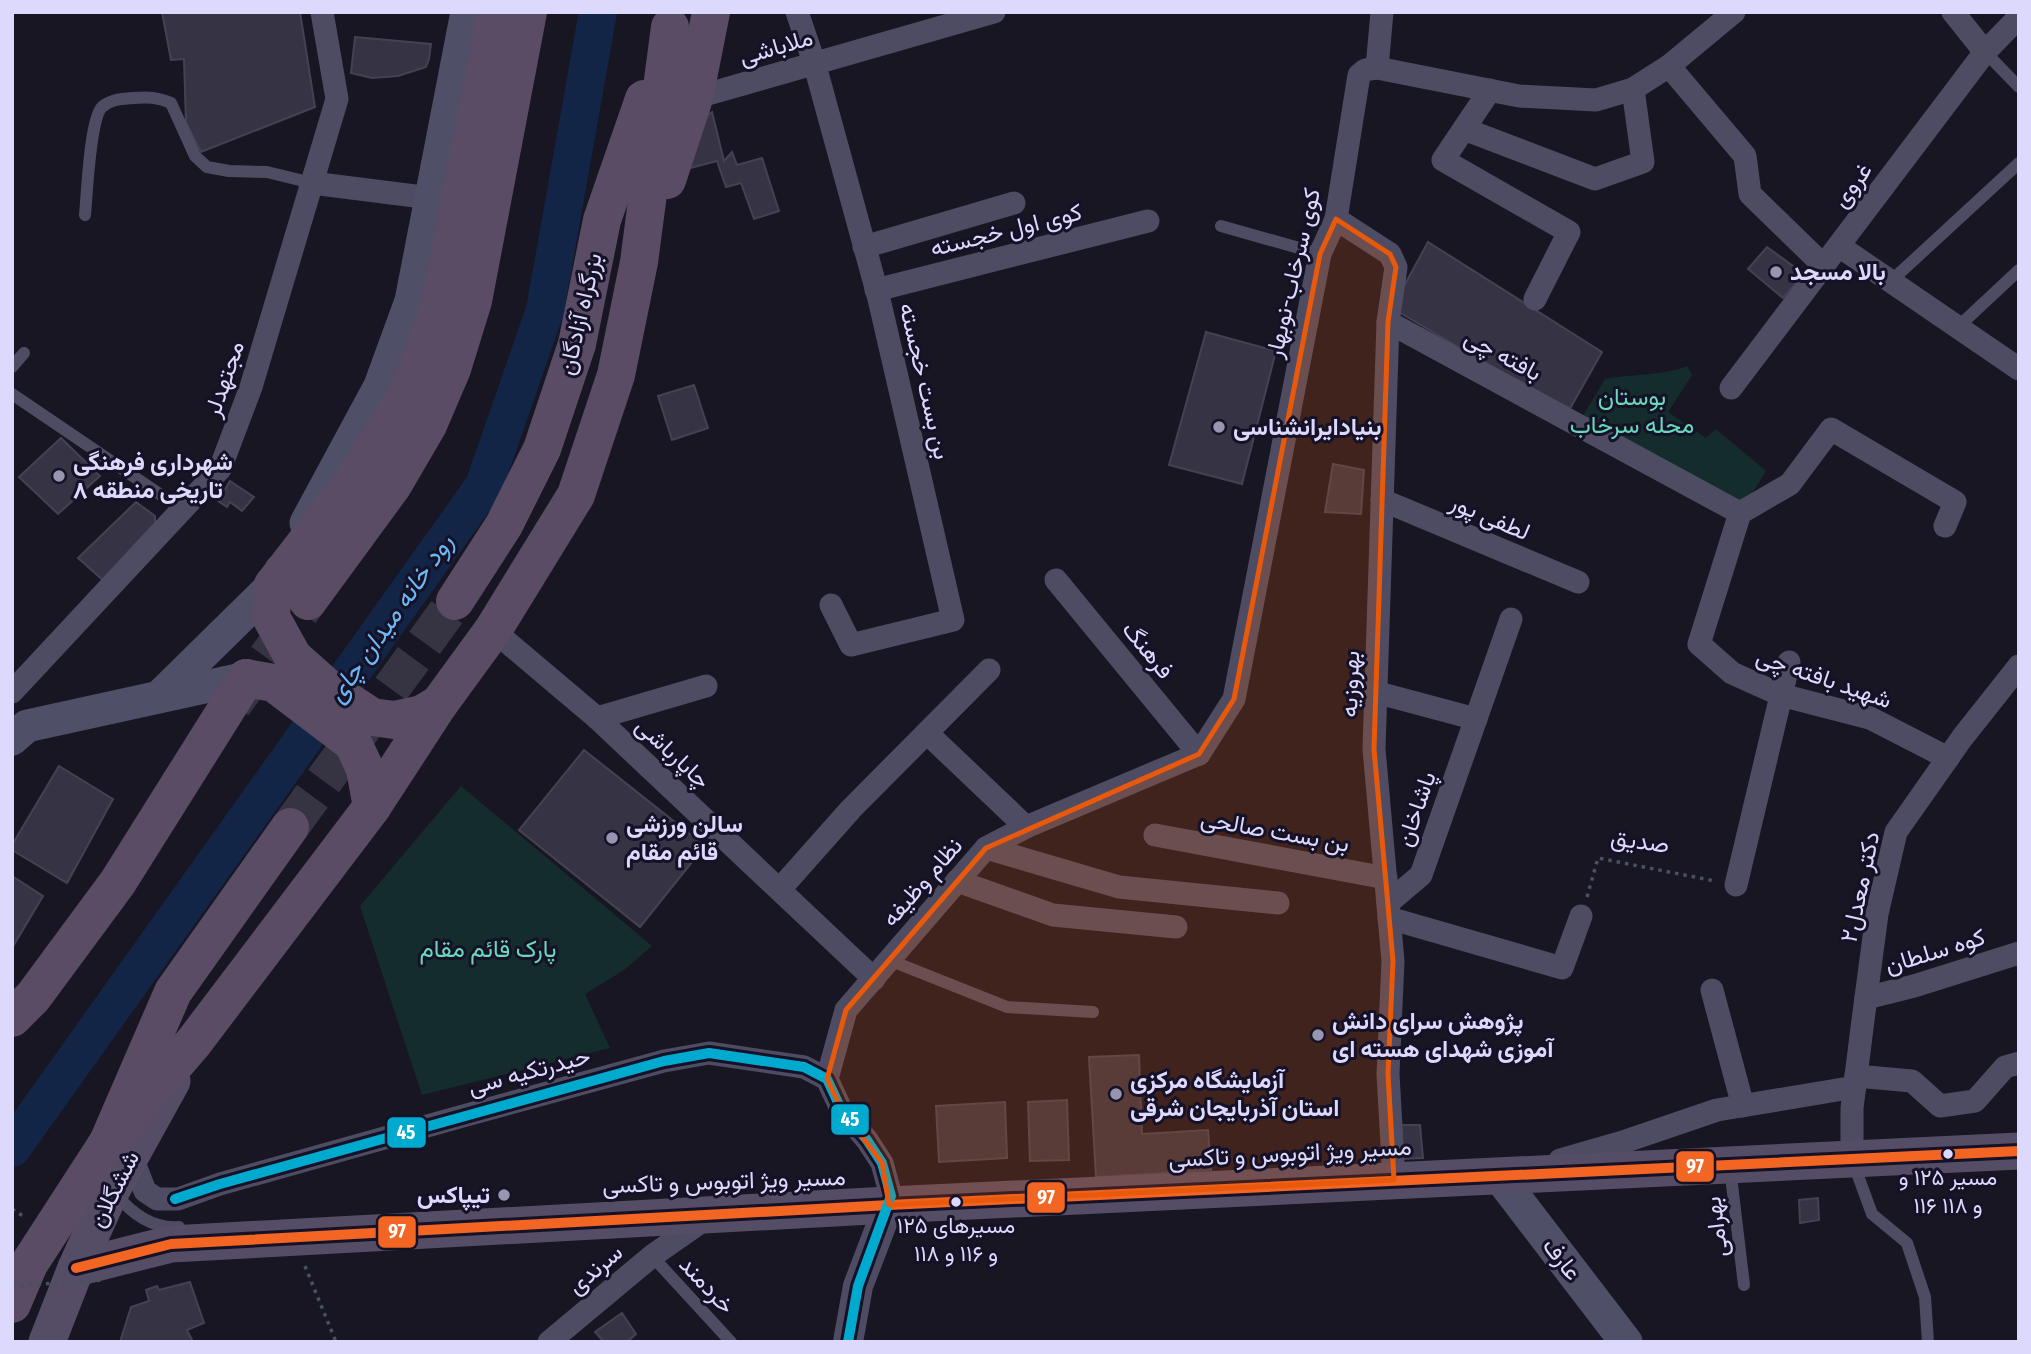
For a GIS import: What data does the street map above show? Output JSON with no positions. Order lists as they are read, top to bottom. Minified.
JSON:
{"streets":{"highway":["بزرگراه آزادگان"],"main road":["ششگلان","عارف"],"street":["ملاباشی","غروی","کوی اول خجسته","کوی سرخاب-نوبهار","بافته چی","مجتهدلر","بن بست خجسته","لطفی پور","فرهنگ","شهید بافته چی","بهروزیه","چاپارباشی","پاشاخان","بن بست صالحی","نظام وظیفه","دکتر معدل۲","کوه سلطان","حیدرتکیه سی","سرندی"],"lane":["مسیر ویژ اتوبوس و تاکسی","بهرامی","خردمند"],"path":["صدیق"]},"crossings":[["ملاباشی","بن بست خجسته"],["کوی اول خجسته","بن بست خجسته"],["کوی سرخاب-نوبهار","فرهنگ"],["کوی سرخاب-نوبهار","بهروزیه"],["کوی سرخاب-نوبهار","نظام وظیفه"],["بافته چی","شهید بافته چی"],["بافته چی","بهروزیه"],["لطفی پور","بهروزیه"],["فرهنگ","نظام وظیفه"],["شهید بافته چی","دکتر معدل۲"],["بهروزیه","پاشاخان"],["بهروزیه","بن بست صالحی"],["بهروزیه","مسیر ویژ اتوبوس و تاکسی"],["چاپارباشی","نظام وظیفه"],["نظام وظیفه","حیدرتکیه سی"],["دکتر معدل۲","کوه سلطان"],["حیدرتکیه سی","ششگلان"],["سرندی","خردمند"]],"water":["رود خانه میدان چای"],"parks":["بوستان محله سرخاب","پارک قائم مقام"],"places":["بالا مسجد","بنیادایرانشناسی","شهرداری فرهنگی تاریخی منطقه ۸","سالن ورزشی قائم مقام","پژوهش سرای دانش آموزی شهدای هسته ای","آزمایشگاه مرکزی استان آذربایجان شرقی","مسیر ۱۲۵ و ۱۱۶ و ۱۱۸","تیپاکس","مسیرهای ۱۲۵ و ۱۱۶ و ۱۱۸"],"lines":["transit line 45","transit line 97"]}
